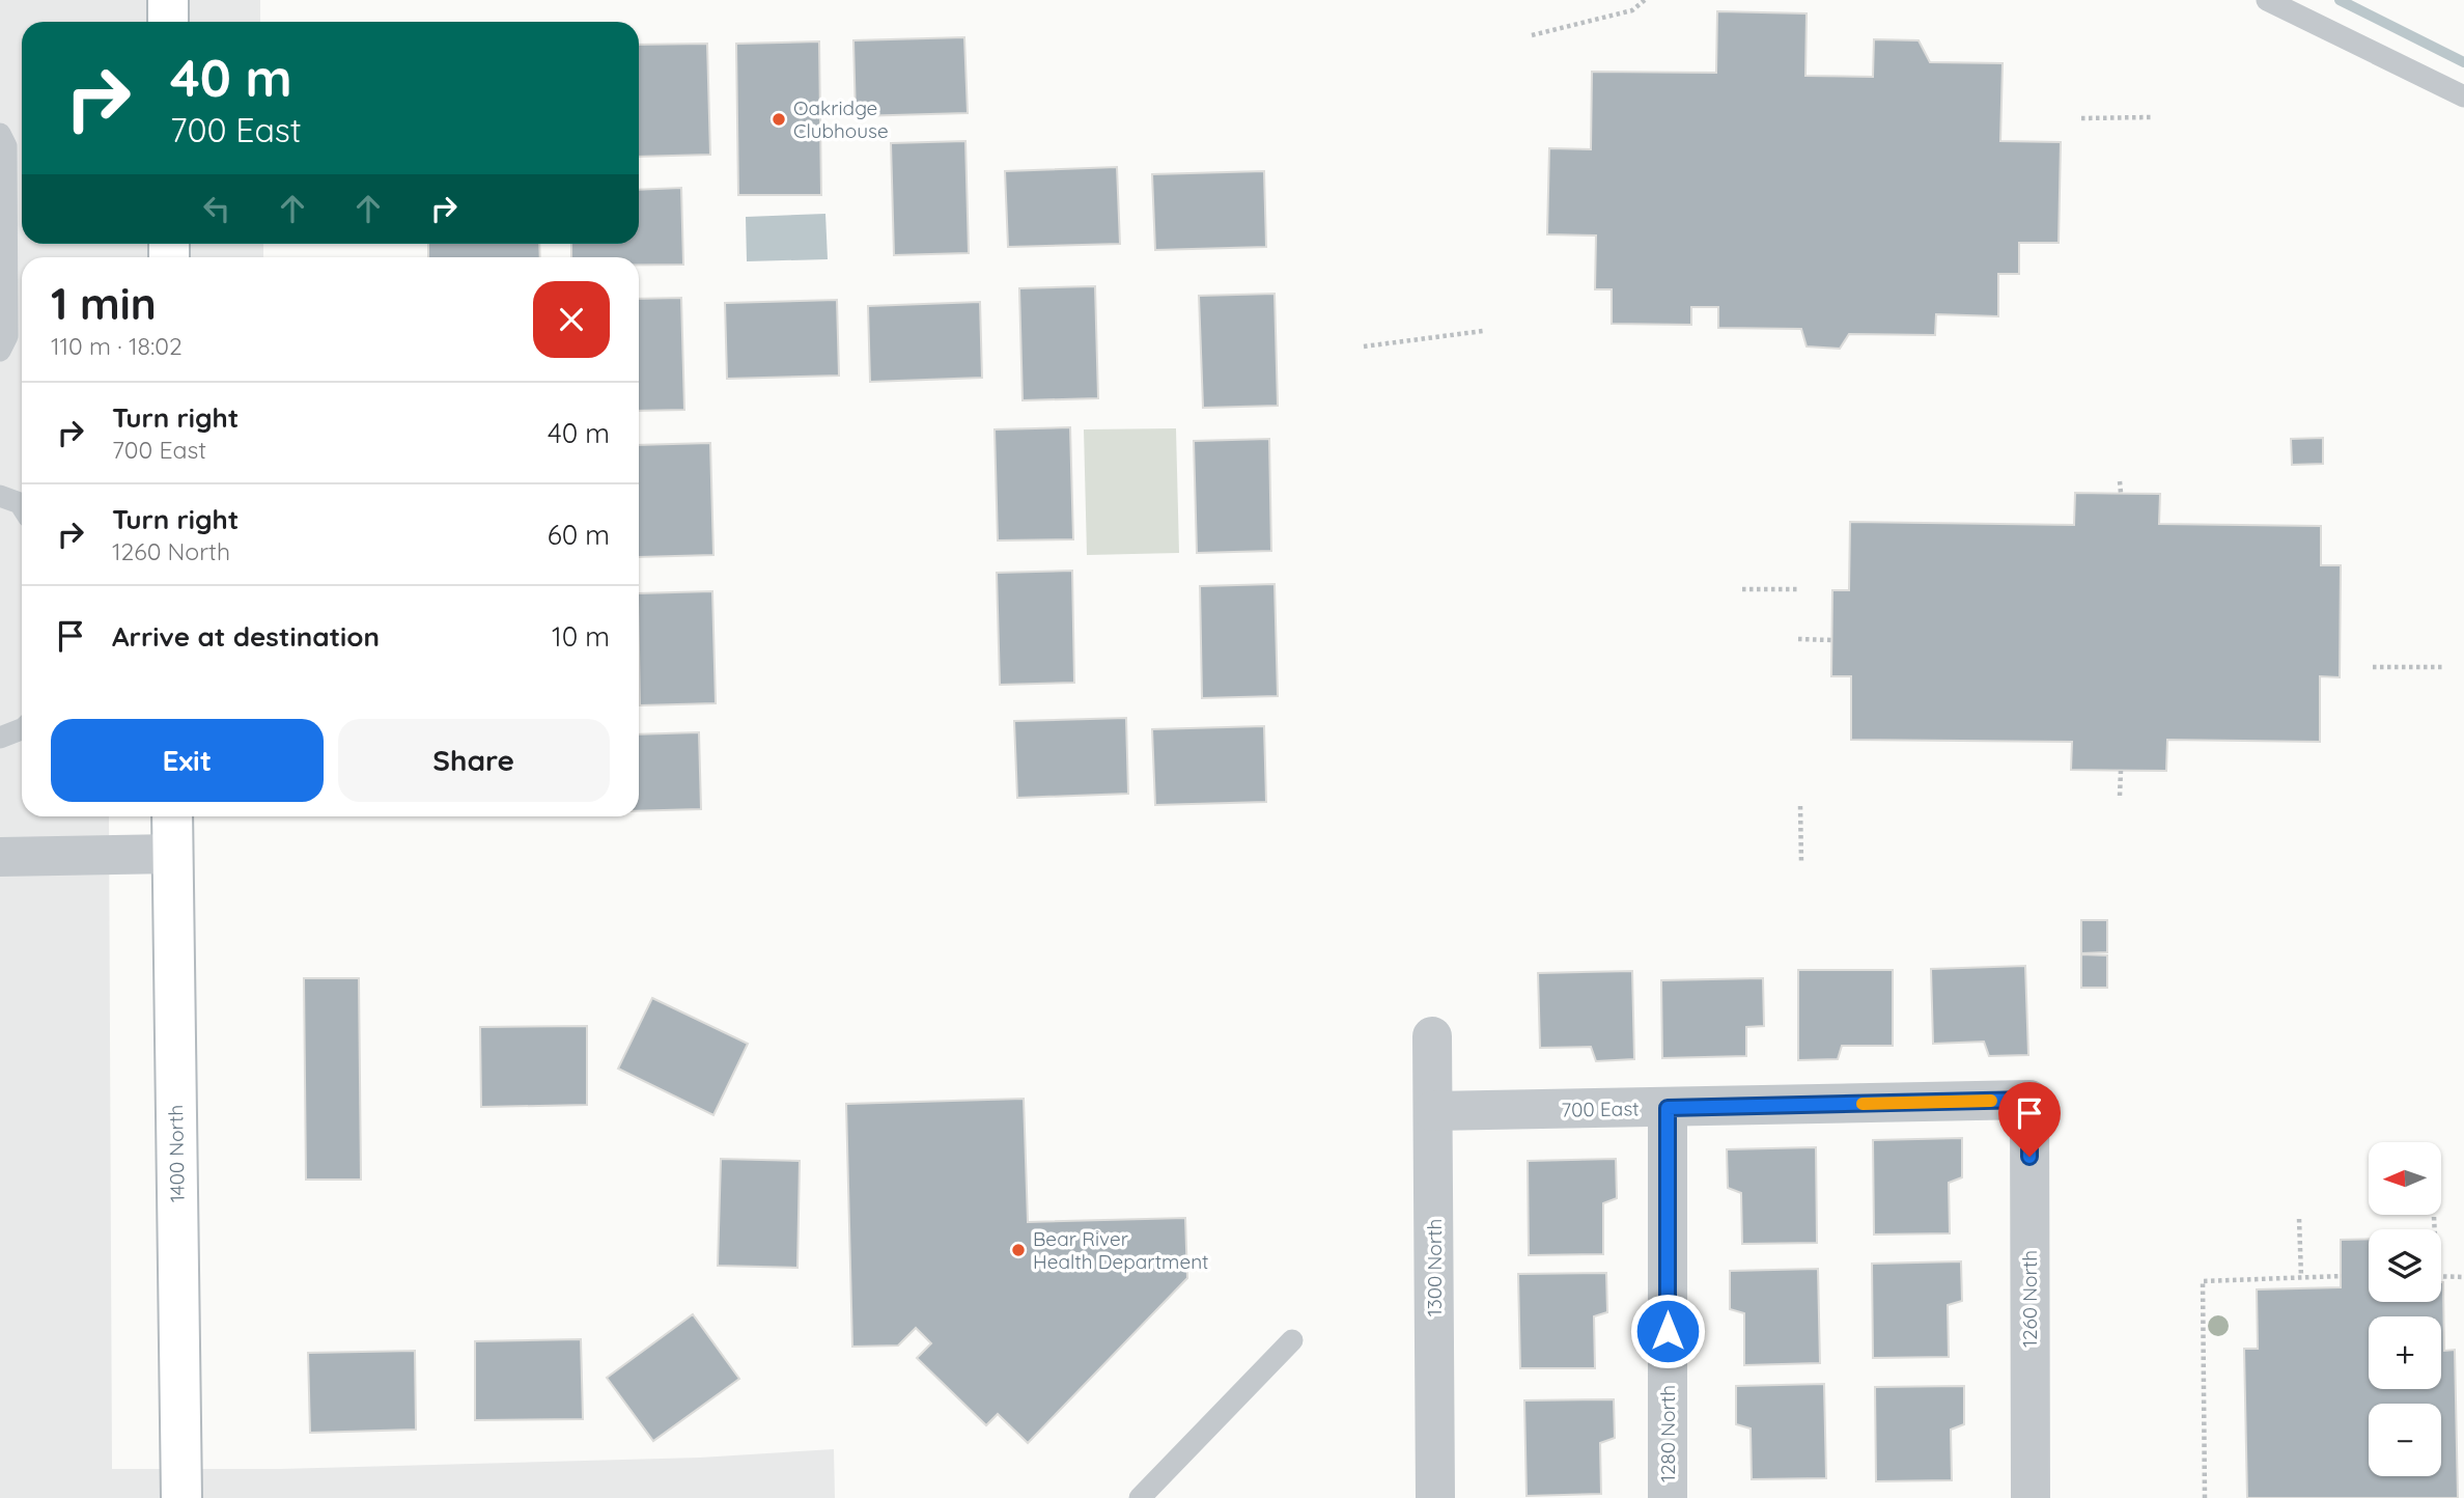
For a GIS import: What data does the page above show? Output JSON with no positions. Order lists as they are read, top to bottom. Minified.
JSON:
{"streets":{"main road":["1400 North"],"street":["700 East","1300 North","1260 North","1280 North"]},"crossings":[["700 East","1300 North"],["700 East","1260 North"],["700 East","1280 North"]],"places":["Oakridge Clubhouse","Bear River Health Department"],"north":"left","page":{"turn":["40 m","700 East"],"heading":["1 min","110 m · 18:02"],"list":[{"name":"Turn right","note":"700 East","value":"40 m"},{"name":"Turn right","note":"1260 North","value":"60 m"},{"name":"Arrive at destination","value":"10 m"}],"buttons":["Exit","Share"],"map_buttons":["+","−"]}}
